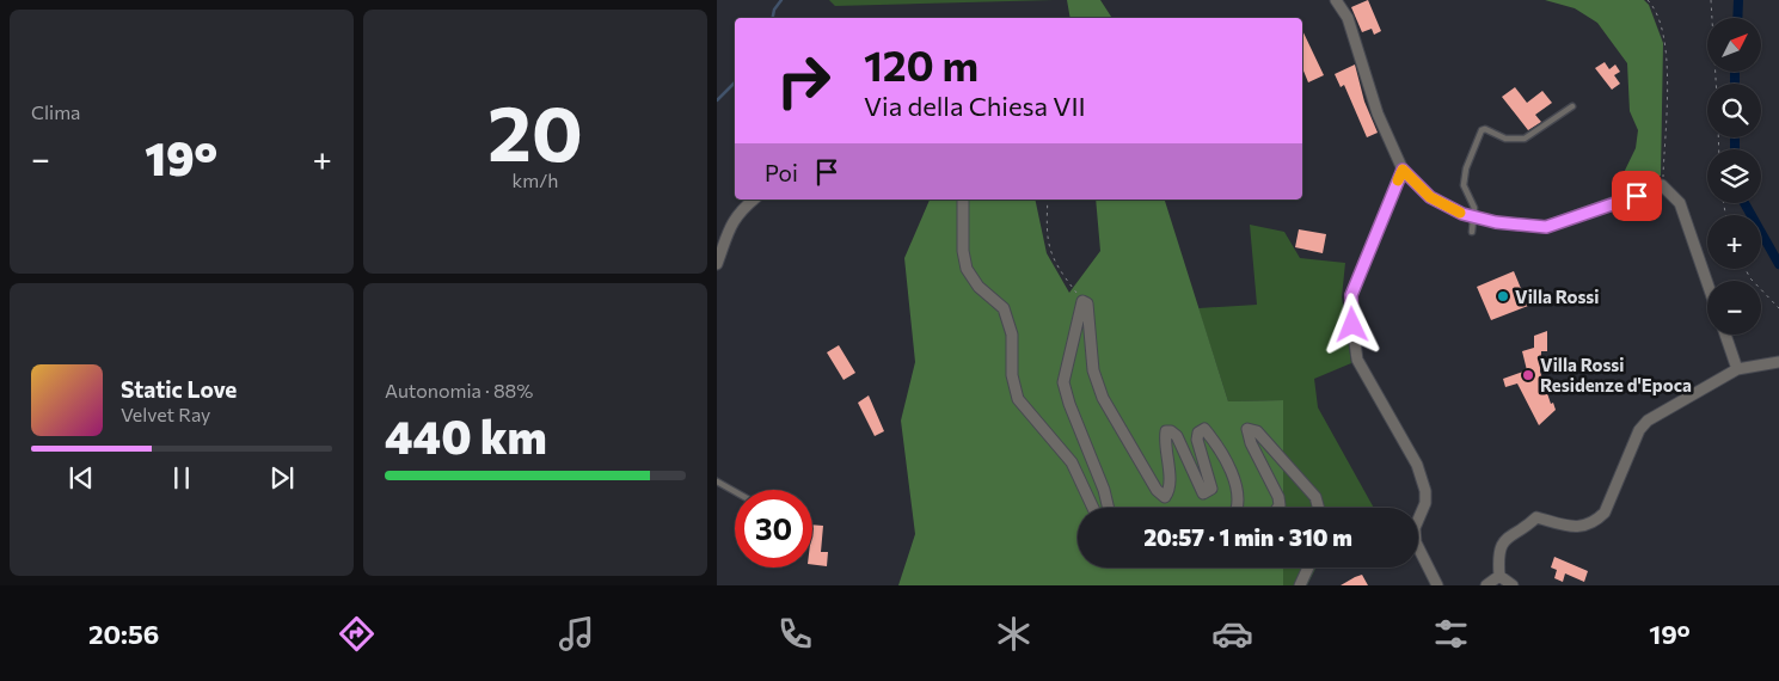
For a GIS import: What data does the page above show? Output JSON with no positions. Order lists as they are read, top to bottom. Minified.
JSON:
{"places":["Villa Rossi","Villa Rossi Residenze d'Epoca"],"north":"top right","page":{"tile":["Clima",["20","km/h"],["Autonomia · 88%","440 km"]],"map_buttons":["+","−"],"turn":["120 m","Via della Chiesa VII"],"heat":["−","19°","+"],"then":"Poi","song":["Static Love","Velvet Ray"],"limit":"30","trip":"20:57 · 1 min · 310 m","tabs":["20:56","19°"]}}
